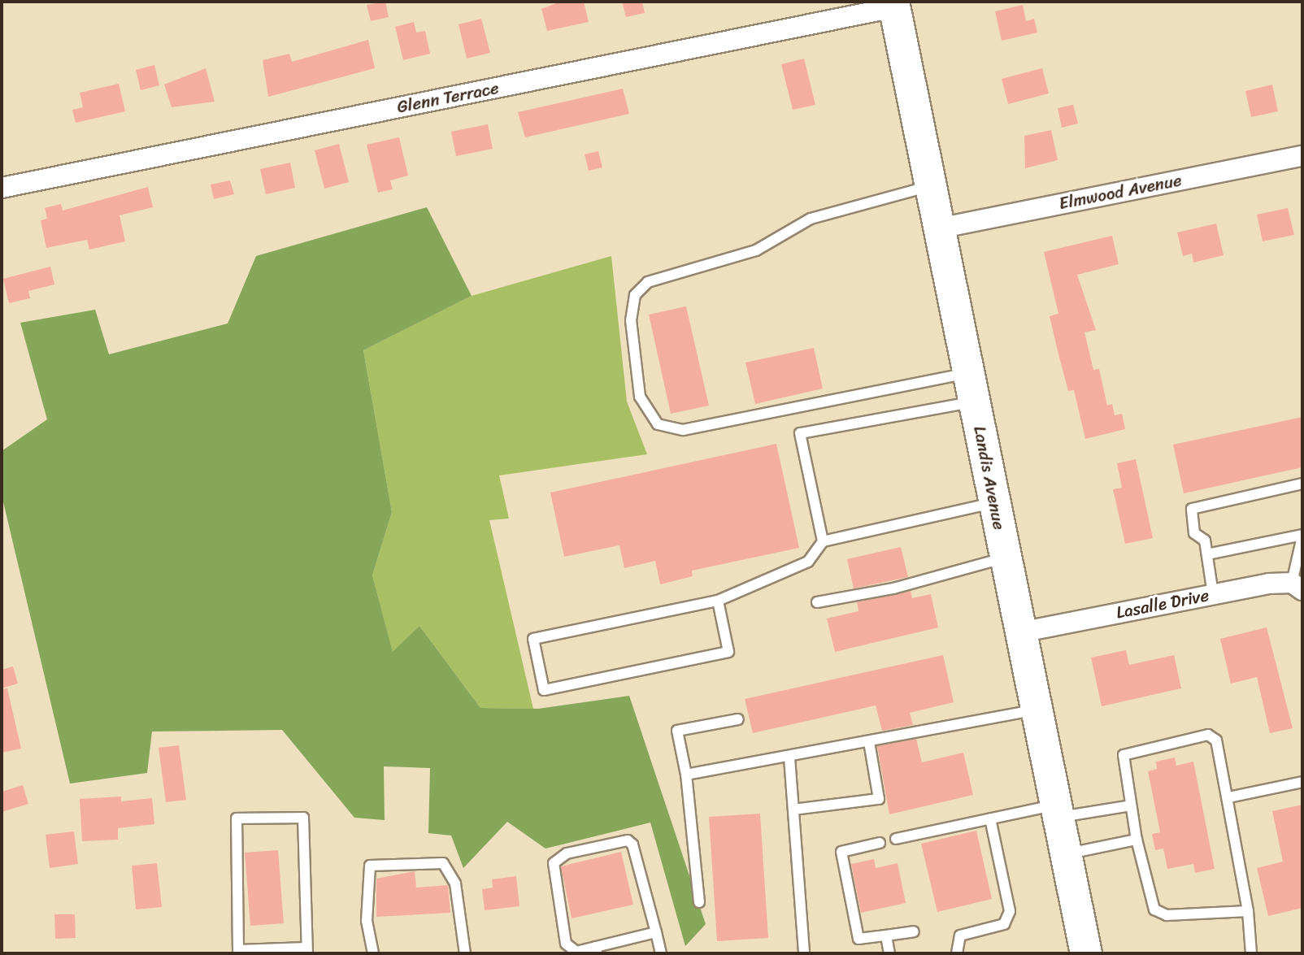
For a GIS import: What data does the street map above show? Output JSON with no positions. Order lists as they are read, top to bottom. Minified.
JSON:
{"streets":{"main road":["Landis Avenue"],"street":["Glenn Terrace","Elmwood Avenue","Lasalle Drive"]},"crossings":[["Glenn Terrace","Landis Avenue"],["Elmwood Avenue","Landis Avenue"],["Landis Avenue","Lasalle Drive"]]}
